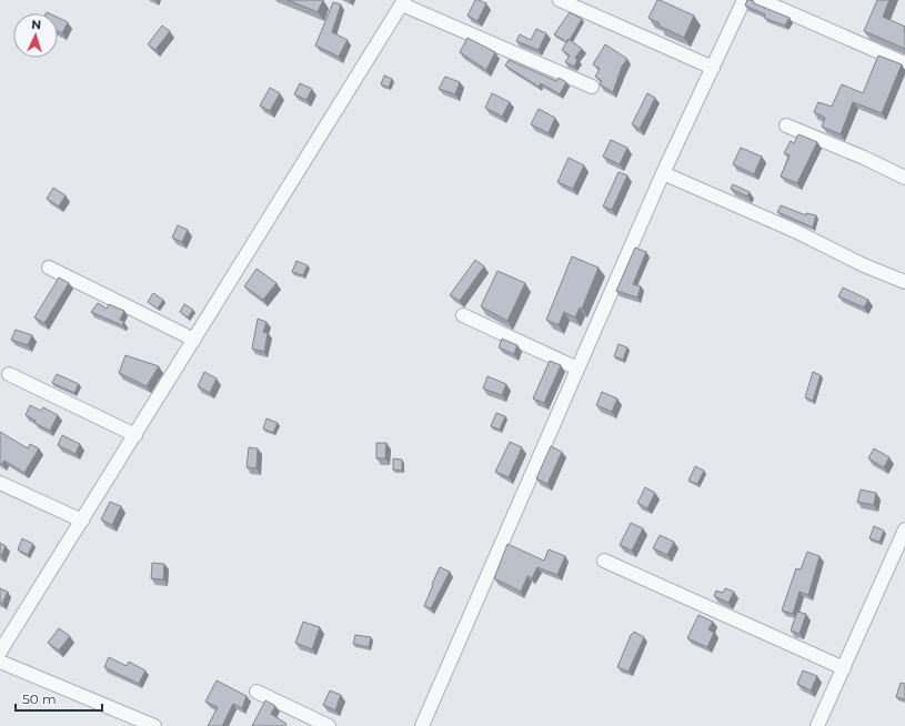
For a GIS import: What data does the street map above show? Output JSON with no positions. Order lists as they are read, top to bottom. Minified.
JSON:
{"scale_bar":"50 m","north":"top"}
